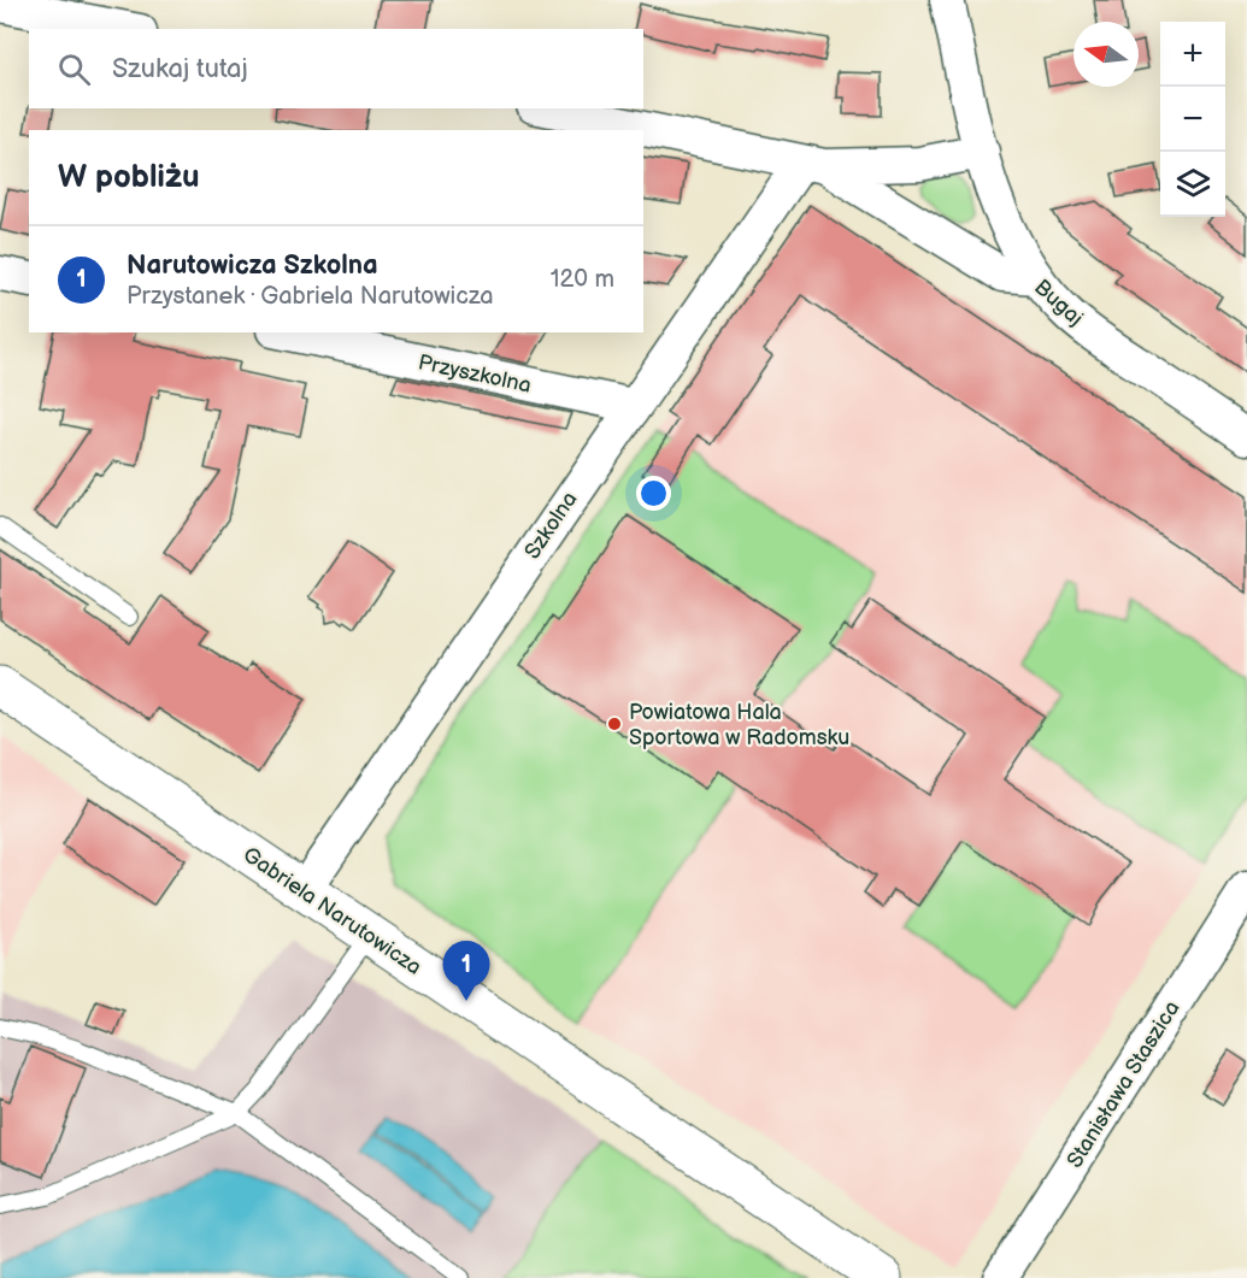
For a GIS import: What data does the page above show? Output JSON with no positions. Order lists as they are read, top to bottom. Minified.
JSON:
{"streets":{"main road":["Gabriela Narutowicza"],"street":["Bugaj","Przyszkolna","Szkolna","Stanisława Staszica"]},"crossings":[["Bugaj","Szkolna"],["Przyszkolna","Szkolna"],["Szkolna","Gabriela Narutowicza"]],"places":["Powiatowa Hala Sportowa w Radomsku"],"north":"left","page":{"map_buttons":["+","−"],"search":"Szukaj tutaj","heading":"W pobliżu","list":[{"mark":"1","name":"Narutowicza Szkolna","note":"Przystanek · Gabriela Narutowicza","value":"120 m"}],"pins":"1"}}
